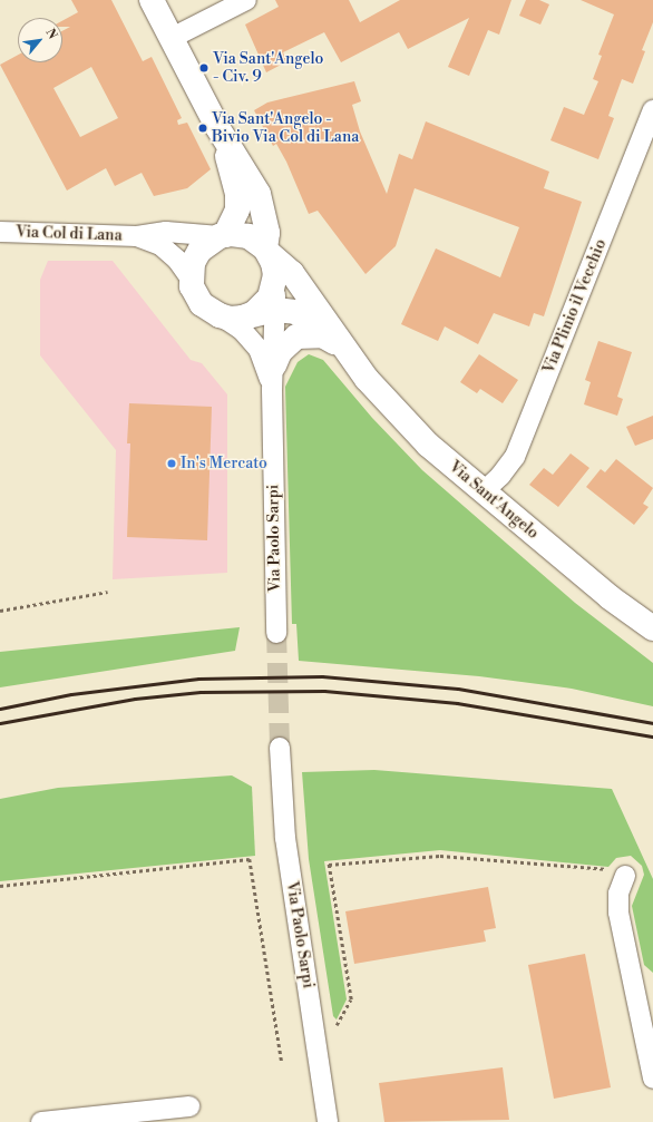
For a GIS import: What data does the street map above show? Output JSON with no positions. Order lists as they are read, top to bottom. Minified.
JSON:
{"streets":{"street":["Via Col di Lana","Via Plinio il Vecchio","Via Sant'Angelo","Via Paolo Sarpi"]},"crossings":[["Via Col di Lana","Via Sant'Angelo"],["Via Col di Lana","Via Paolo Sarpi"],["Via Plinio il Vecchio","Via Sant'Angelo"],["Via Sant'Angelo","Via Paolo Sarpi"]],"places":["Via Sant'Angelo - Civ. 9","Via Sant'Angelo - Bivio Via Col di Lana","In's Mercato"],"north":"top right"}
